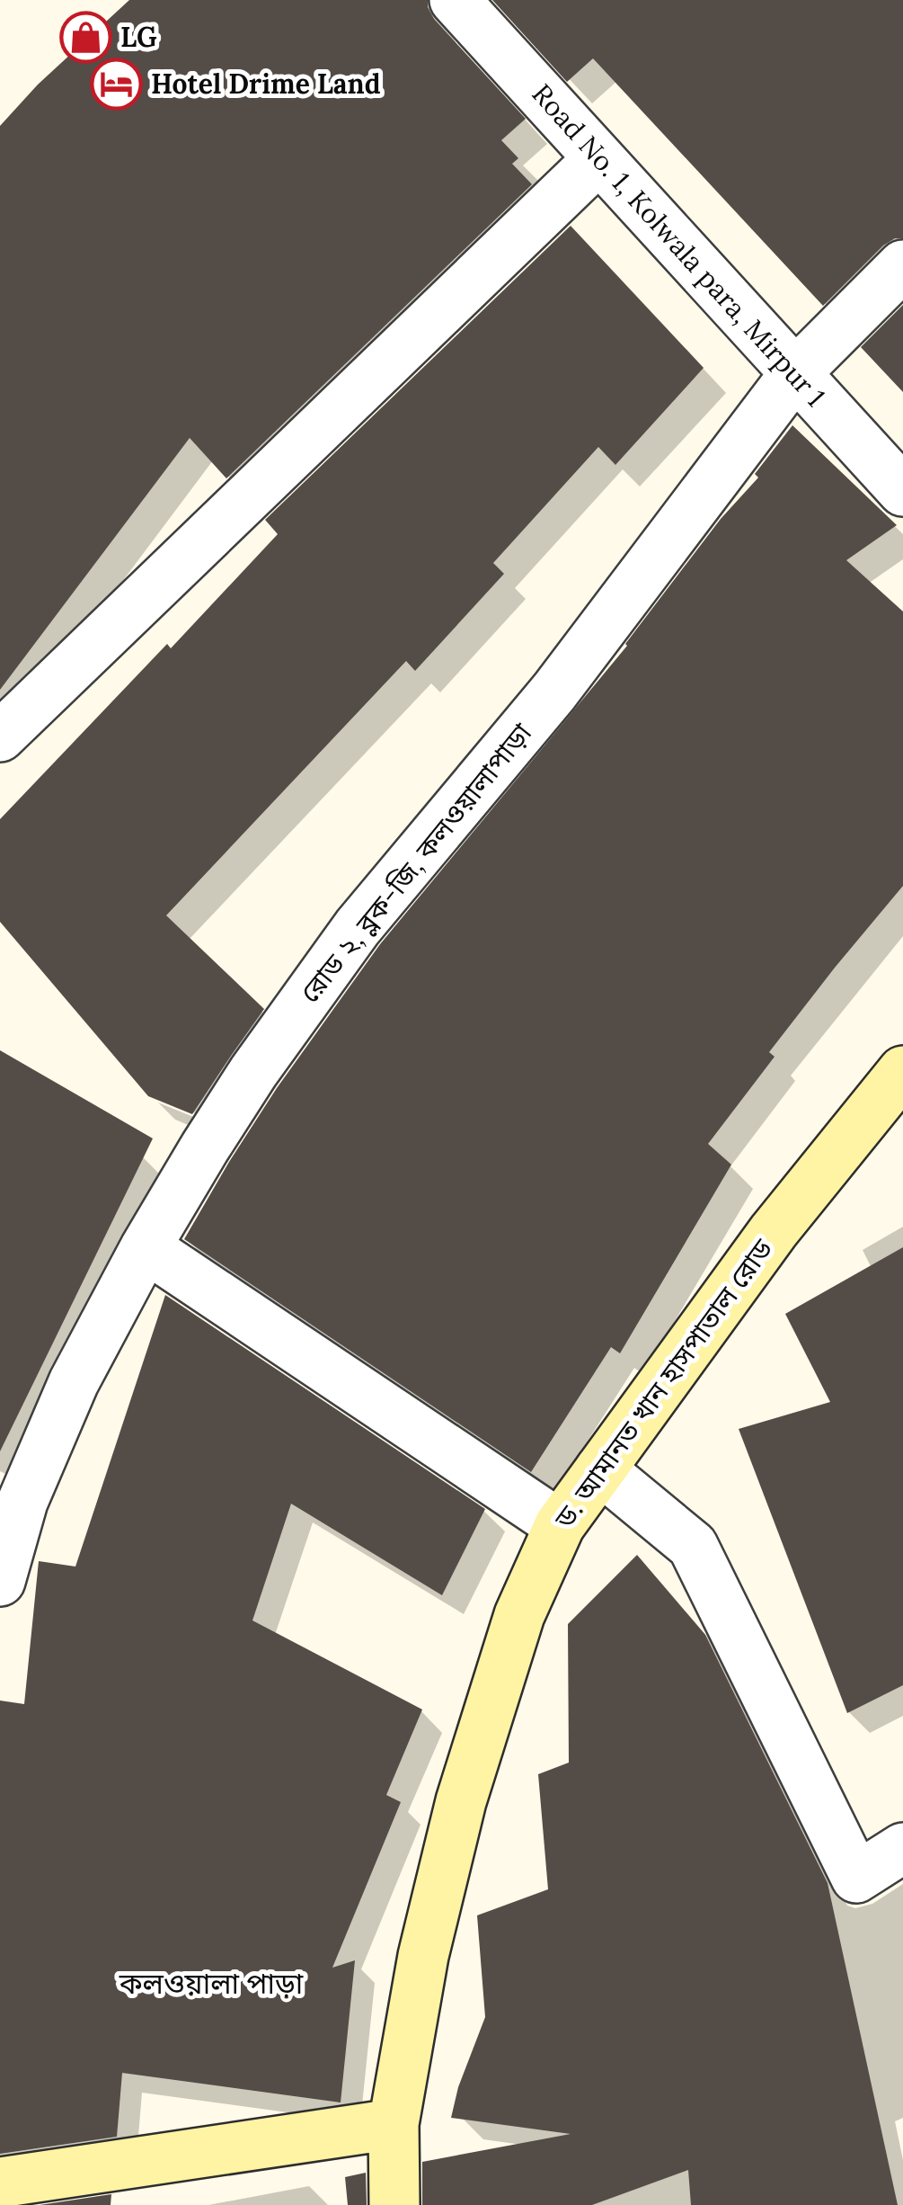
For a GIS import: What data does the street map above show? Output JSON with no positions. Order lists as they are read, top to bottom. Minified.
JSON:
{"streets":{"street":["Road No. 1, Kolwala para, Mirpur 1","রোড ২, ব্লক-জি, কলওয়ালাপাড়া","ড. আমানত খান হাসপাতাল রোড"]},"crossings":[["Road No. 1, Kolwala para, Mirpur 1","রোড ২, ব্লক-জি, কলওয়ালাপাড়া"]],"districts":["কলওয়ালা পাড়া"],"places":{"shop":["LG"],"hotel":["Hotel Drime Land"]}}
